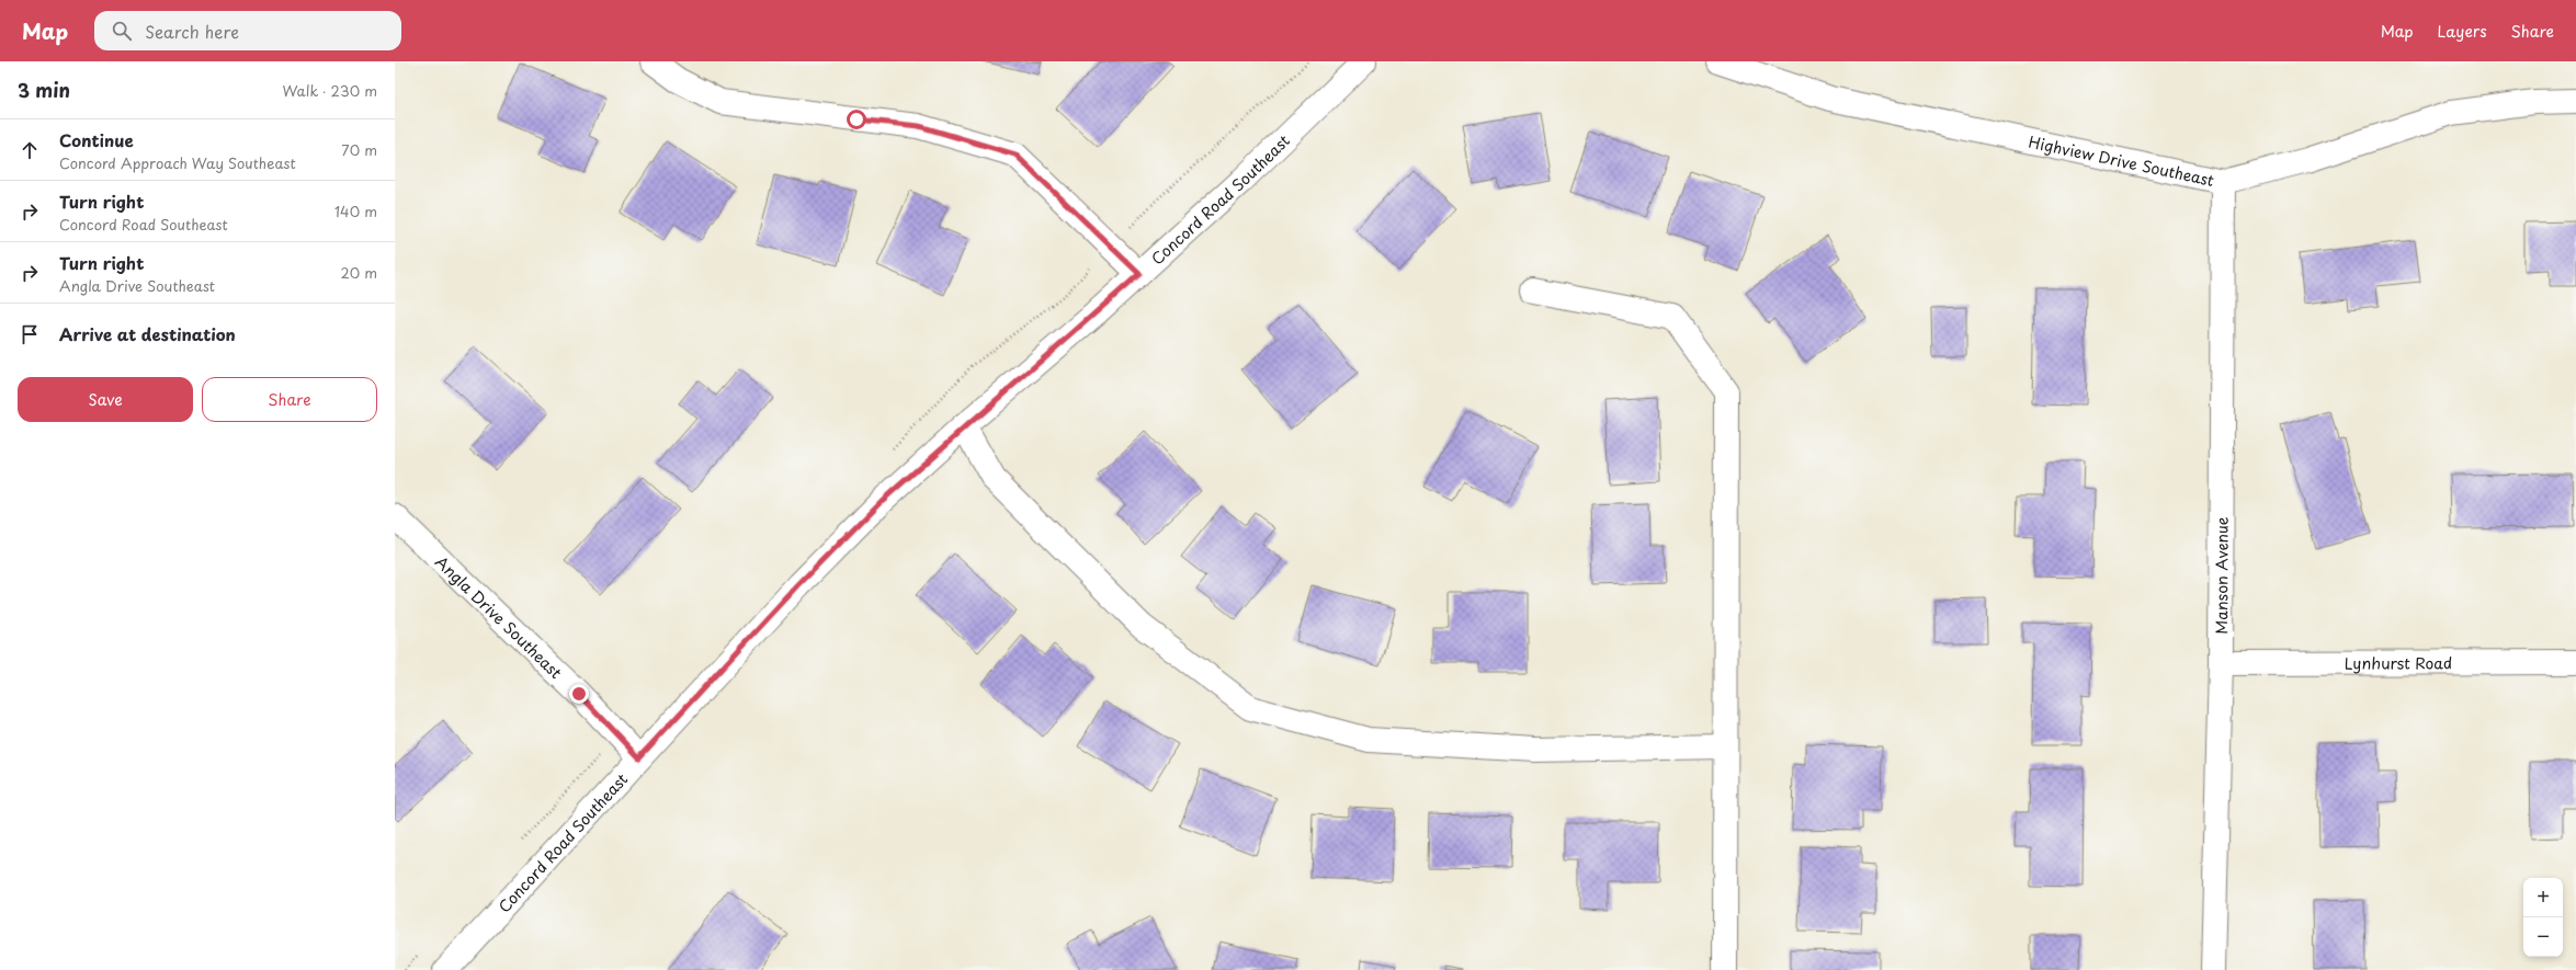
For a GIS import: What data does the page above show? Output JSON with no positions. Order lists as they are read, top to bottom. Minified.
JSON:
{"streets":{"street":["Highview Drive Southeast","Concord Road Southeast","Manson Avenue","Angla Drive Southeast","Lynhurst Road"]},"crossings":[["Highview Drive Southeast","Manson Avenue"],["Concord Road Southeast","Angla Drive Southeast"],["Manson Avenue","Lynhurst Road"]],"page":{"header":"Map","search":"Search here","nav":["Map","Layers","Share"],"heading":["3 min","Walk · 230 m"],"list":[["Continue","Concord Approach Way Southeast","70 m"],["Turn right","Concord Road Southeast","140 m"],["Turn right","Angla Drive Southeast","20 m"],"Arrive at destination"],"buttons":["Save","Share"],"map_buttons":["+","−"]}}
